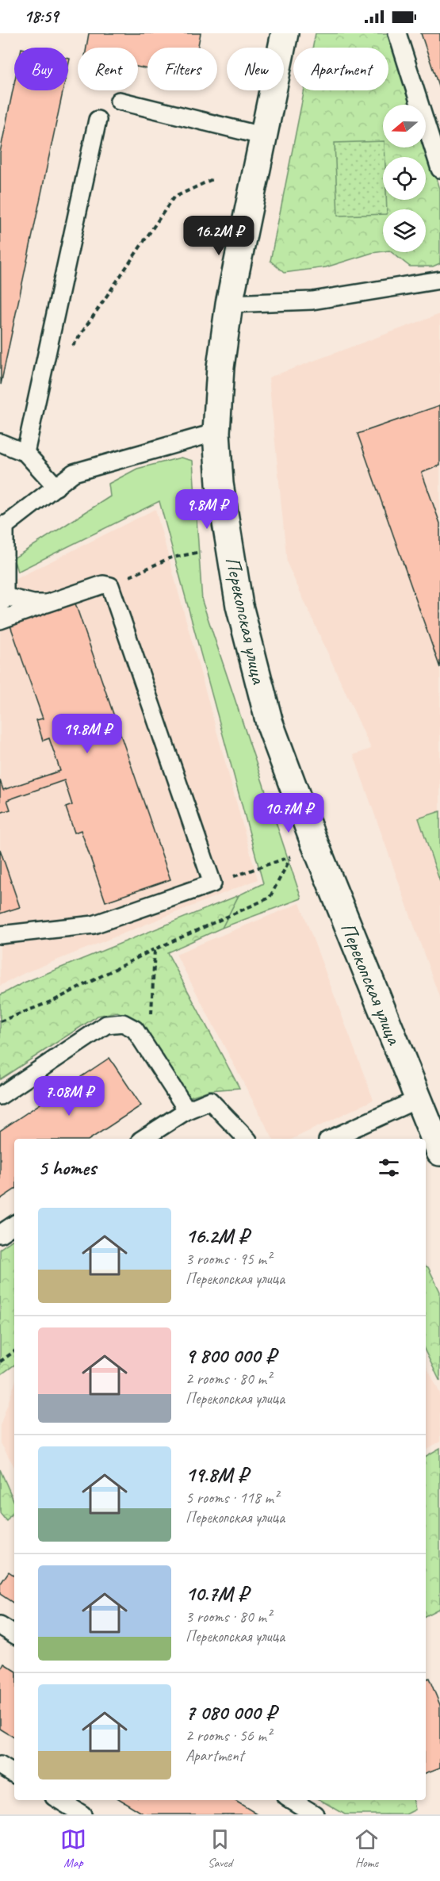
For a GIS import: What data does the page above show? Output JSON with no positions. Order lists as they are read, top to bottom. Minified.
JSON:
{"streets":{"street":["Перекопская улица"]},"north":"left","page":{"status":"18:59","chip":["Buy","Rent","Filters","New","Apartment"],"price":["16.2M ₽","9.8M ₽","19.8M ₽","10.7M ₽","7.08M ₽"],"heading":"5 homes","list":[{"name":"16.2M ₽","note":"3 rooms · 95 m² · Перекопская улица"},{"name":"9 800 000 ₽","note":"2 rooms · 80 m² · Перекопская улица"},{"name":"19.8M ₽","note":"5 rooms · 118 m² · Перекопская улица"},{"name":"10.7M ₽","note":"3 rooms · 80 m² · Перекопская улица"},{"name":"7 080 000 ₽","note":"2 rooms · 56 m² · Apartment"}],"tabs":["Map","Saved","Home"]}}
